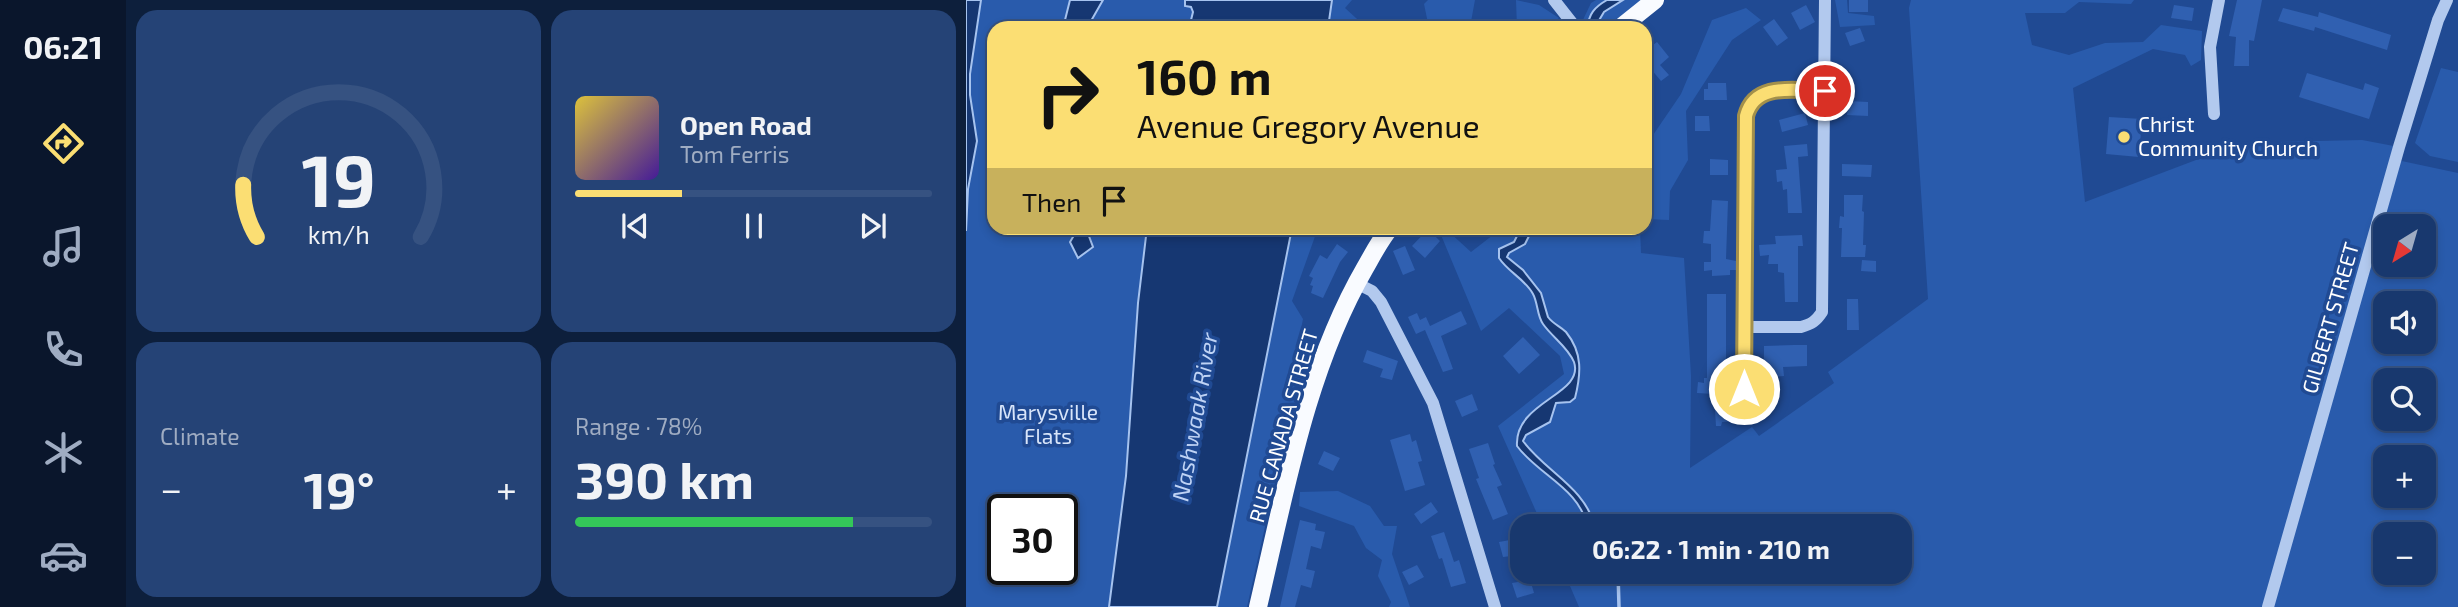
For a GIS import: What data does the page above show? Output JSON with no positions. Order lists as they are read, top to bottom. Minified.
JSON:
{"streets":{"main road":["RUE CANADA STREET"],"street":["GILBERT STREET"]},"water":["Nashwaak River"],"parks":["Marysville Flats"],"places":["Christ Community Church"],"north":"bottom left","page":{"tabs":"06:21","turn":["160 m","Avenue Gregory Avenue"],"song":["Open Road","Tom Ferris"],"then":"Then","map_buttons":["+","−"],"tile":["Climate",["Range · 78%","390 km"]],"heat":["−","19°","+"],"limit":"30","trip":"06:22 · 1 min · 210 m","gauge":["19","km/h"]}}
